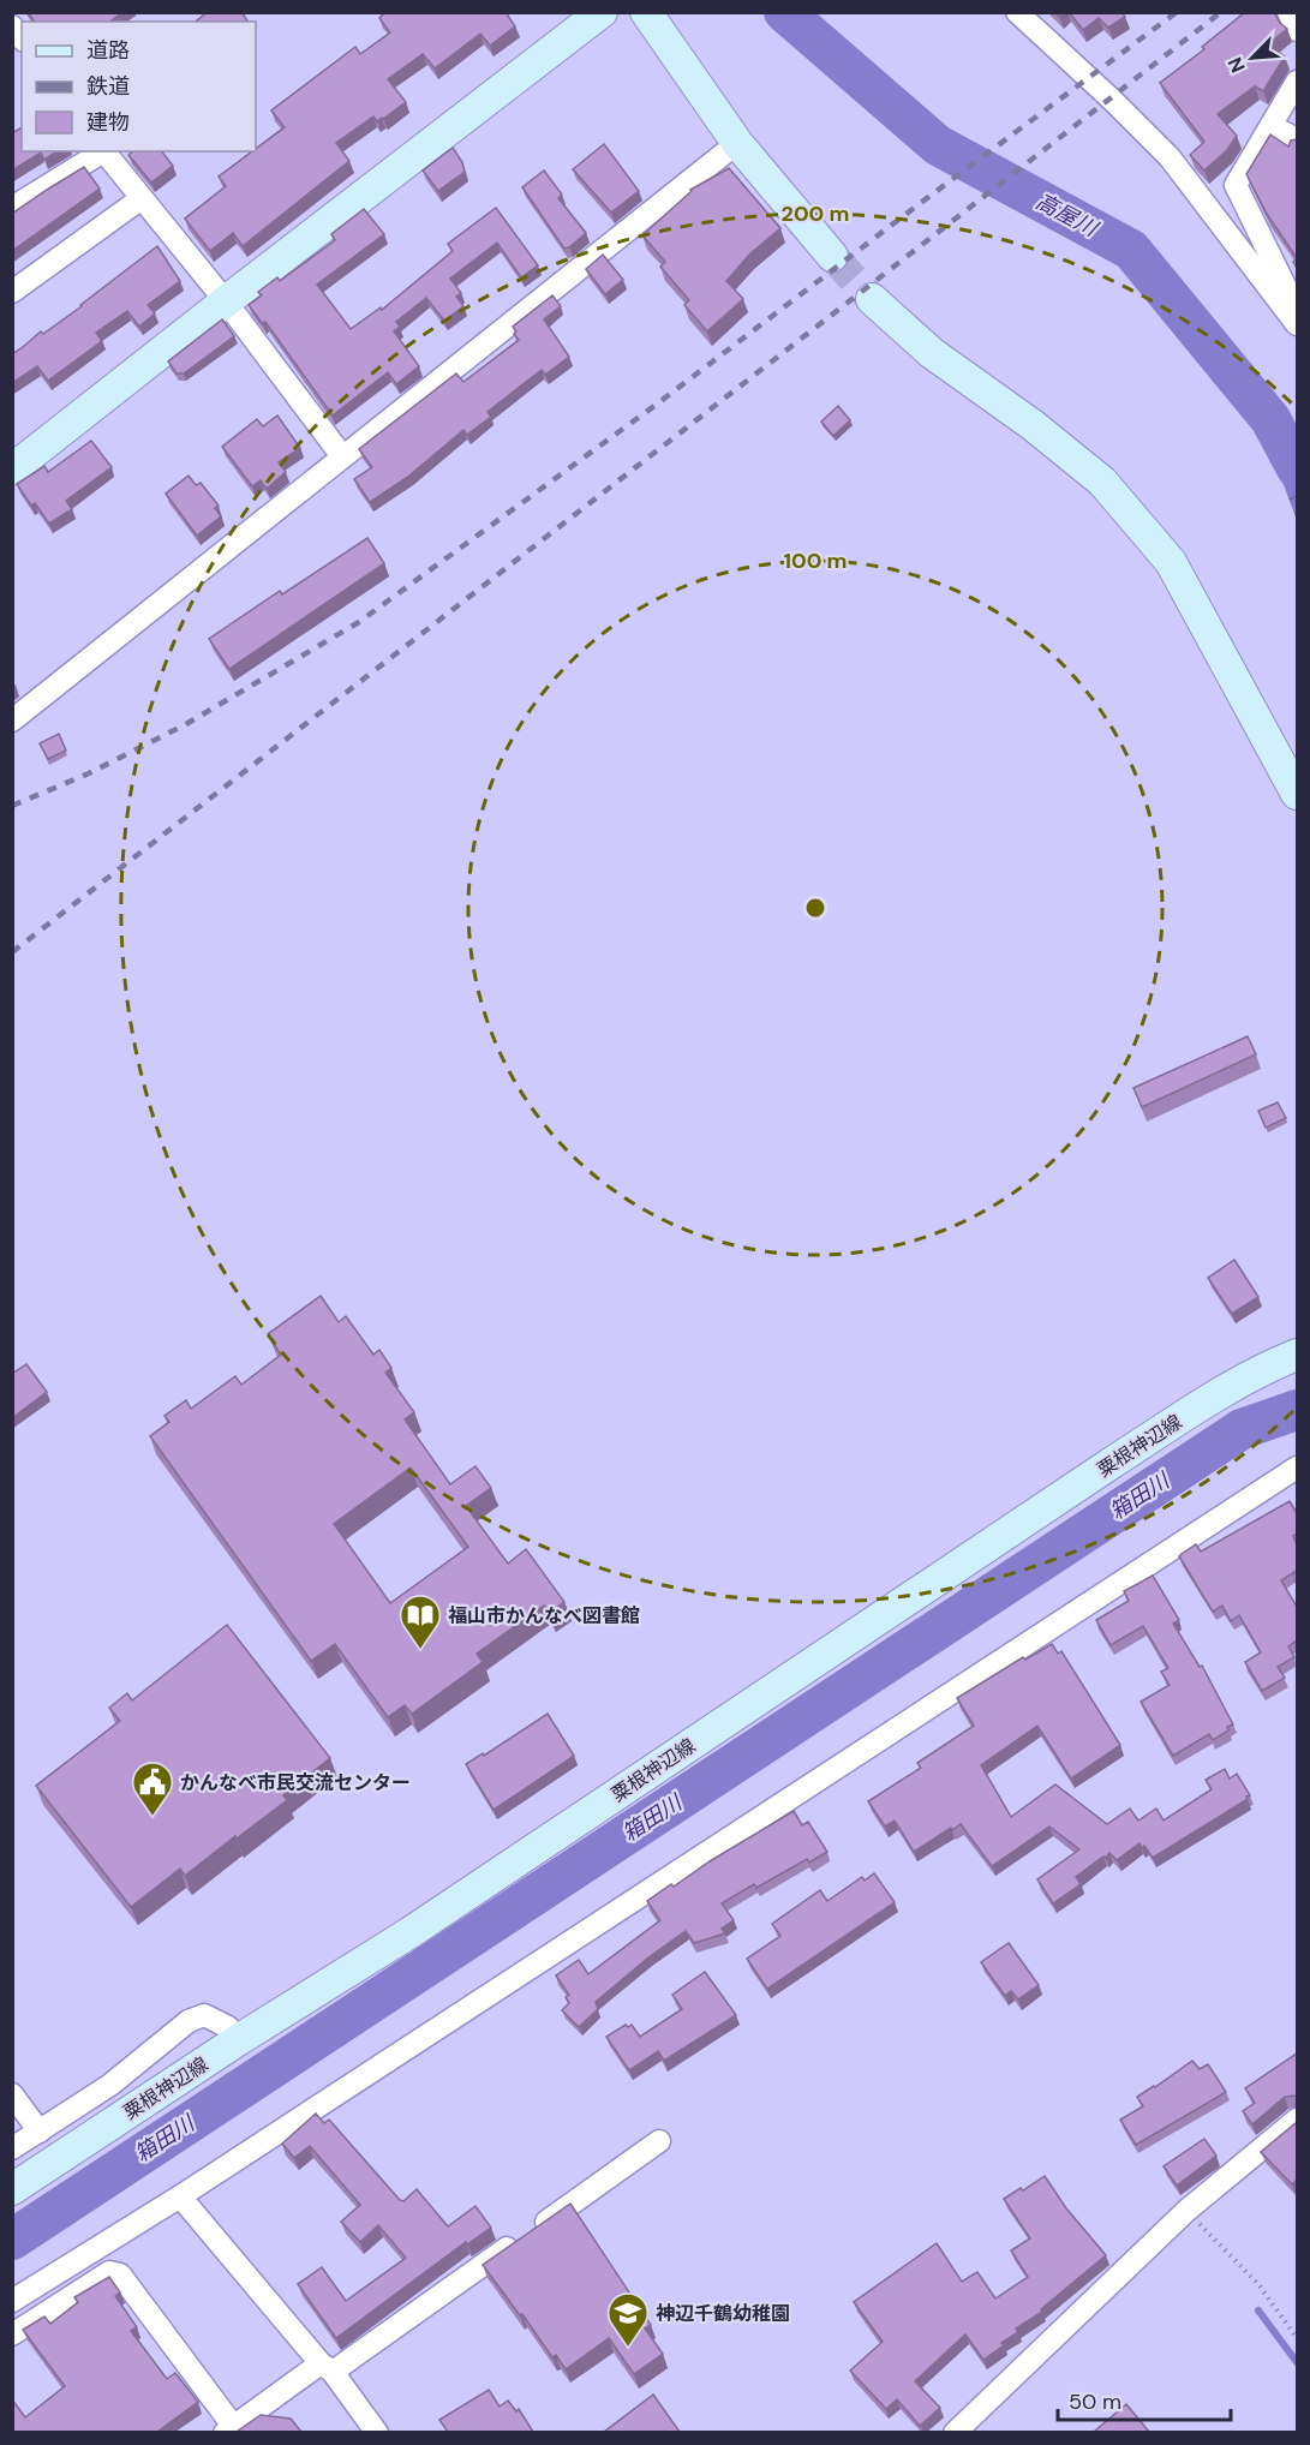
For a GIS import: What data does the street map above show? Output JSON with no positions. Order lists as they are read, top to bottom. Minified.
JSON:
{"streets":{"street":["粟根神辺線"]},"water":["高屋川","箱田川"],"places":{"library":["福山市かんなべ図書館"],"public building":["かんなべ市民交流センター"],"school or university":["神辺千鶴幼稚園"]},"legend":["道路","鉄道","建物"],"scale_bar":"50 m","north":"bottom left","rings":["200 m","100 m"]}
